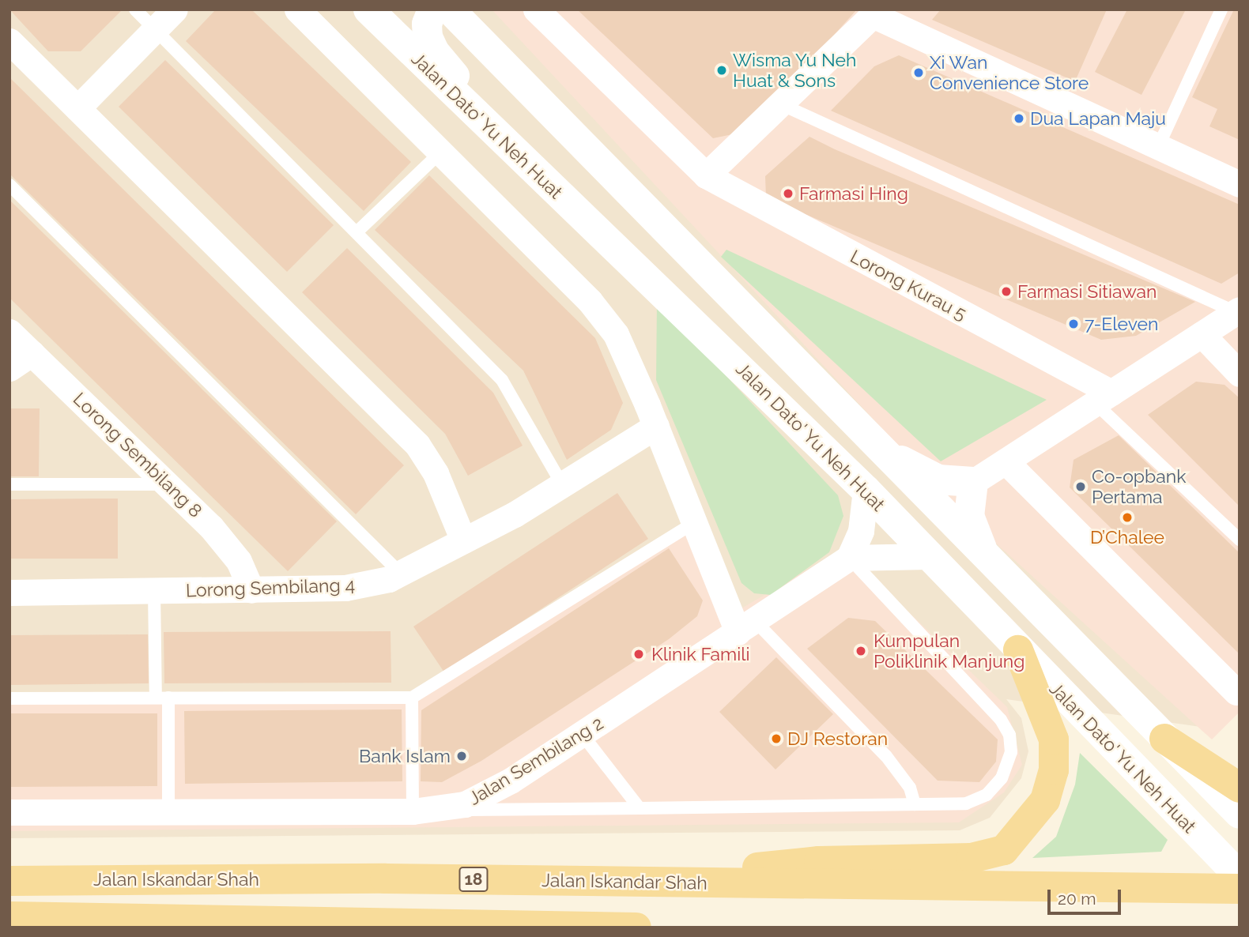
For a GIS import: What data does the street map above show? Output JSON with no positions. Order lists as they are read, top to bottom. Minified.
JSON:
{"streets":{"main road":["Jalan Dato' Yu Neh Huat","Jalan Iskandar Shah","18"],"street":["Lorong Kurau 5","Lorong Sembilang 8","Lorong Sembilang 4","Jalan Sembilang 2"]},"crossings":[["Lorong Sembilang 8","Lorong Sembilang 4"]],"places":["Wisma Yu Neh Huat & Sons","Xi Wan Convenience Store","Dua Lapan Maju","Farmasi Hing","Farmasi Sitiawan","7-Eleven","Co-opbank Pertama","D’Chalee","Kumpulan Poliklinik Manjung","Klinik Famili","DJ Restoran","Bank Islam"],"scale_bar":"20 m"}
